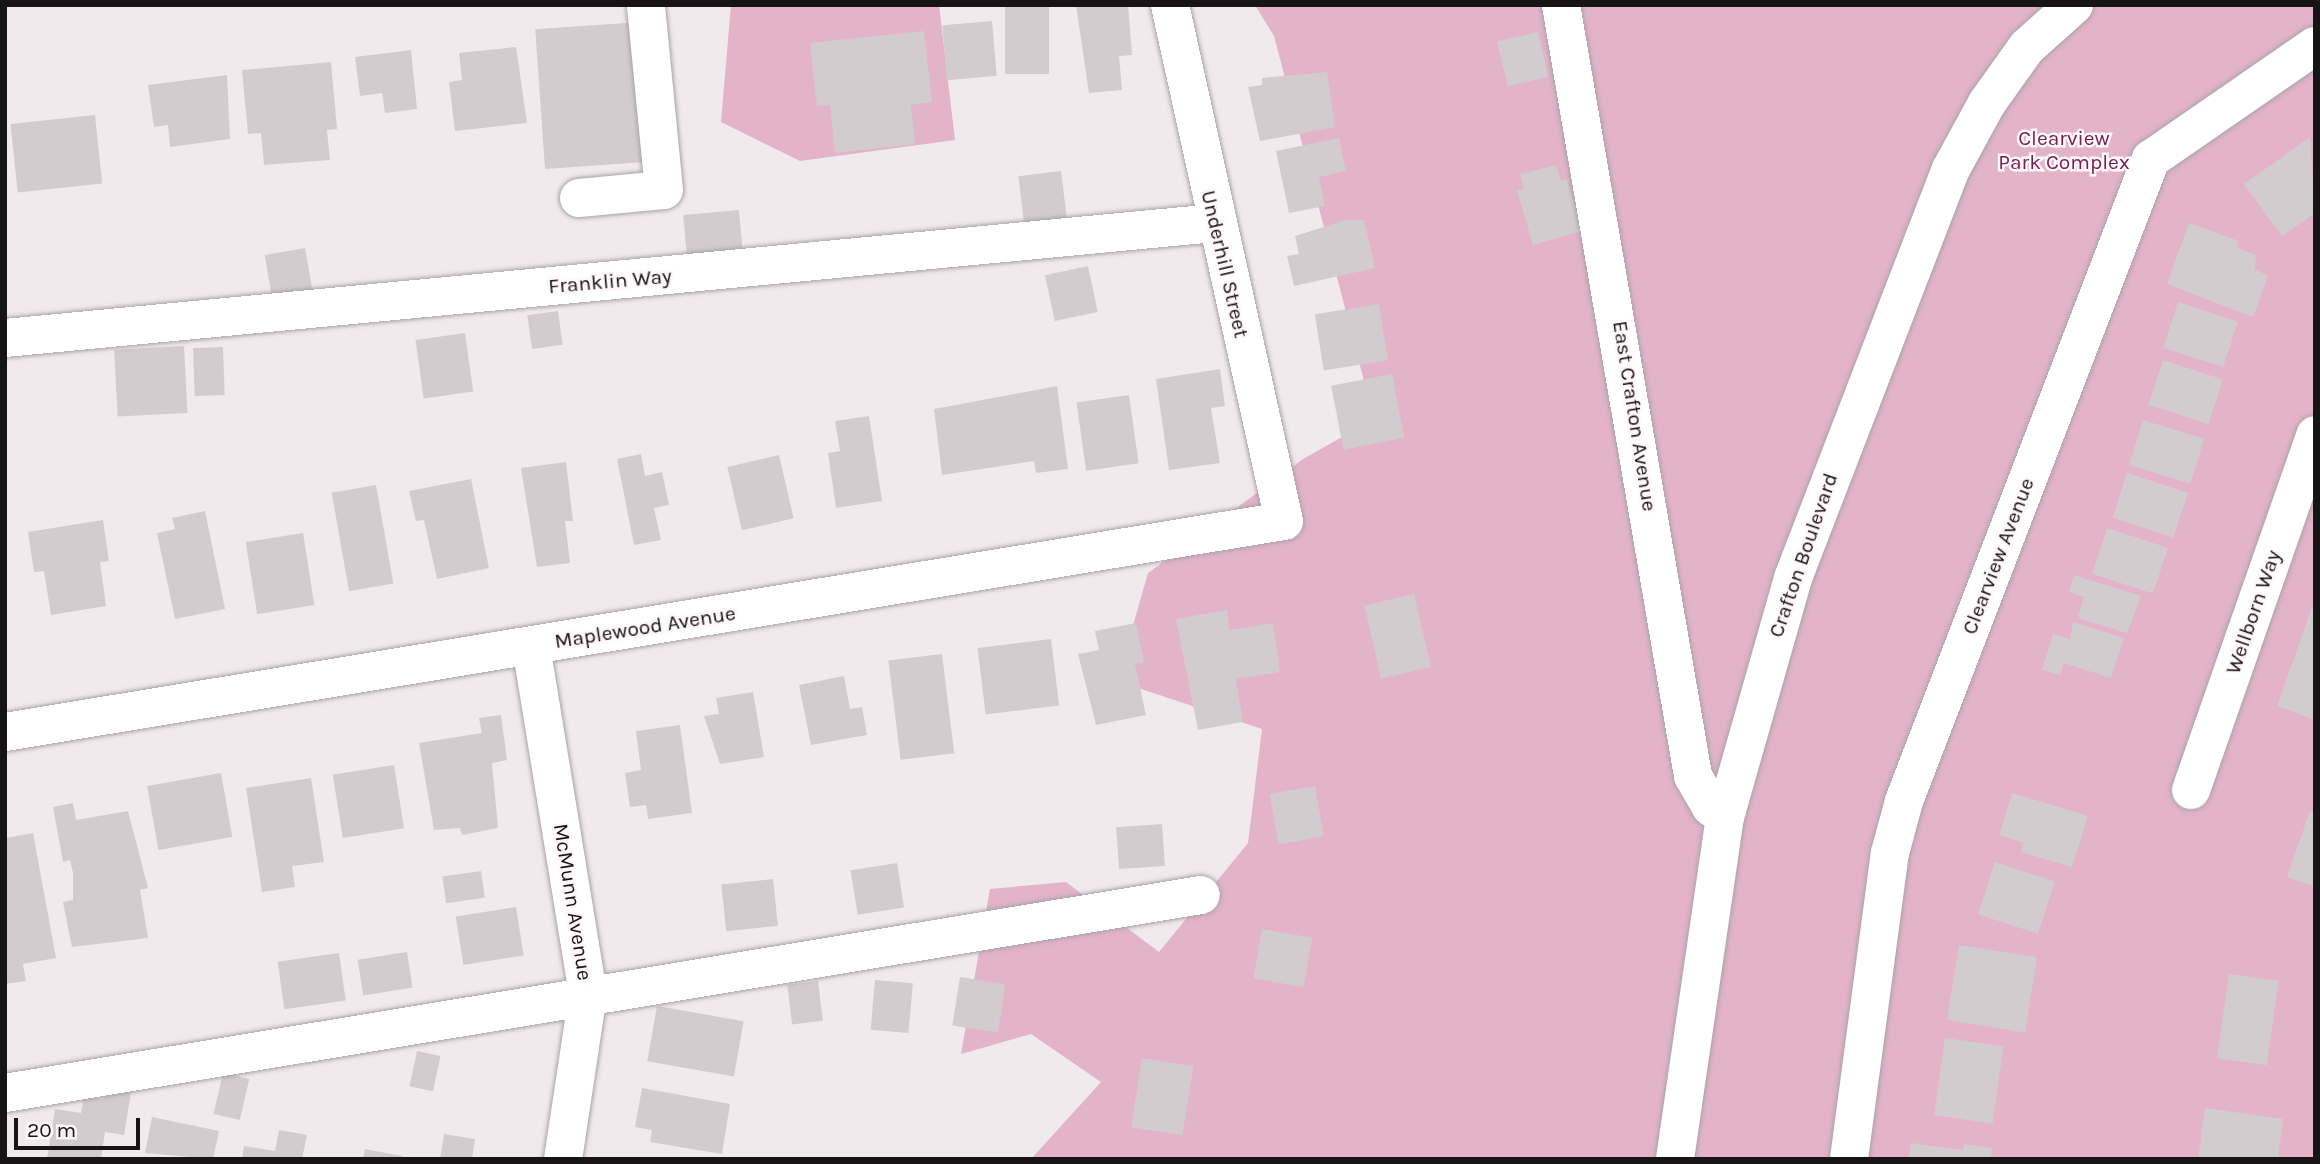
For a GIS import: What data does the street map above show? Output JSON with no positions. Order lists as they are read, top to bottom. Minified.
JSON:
{"streets":{"street":["Underhill Street","Franklin Way","East Crafton Avenue","Crafton Boulevard","Clearview Avenue","Wellborn Way","Maplewood Avenue","McMunn Avenue"]},"crossings":[["Underhill Street","Franklin Way"],["Underhill Street","Maplewood Avenue"],["East Crafton Avenue","Crafton Boulevard"],["Maplewood Avenue","McMunn Avenue"]],"parks":["Clearview Park Complex"],"scale_bar":"20 m"}
